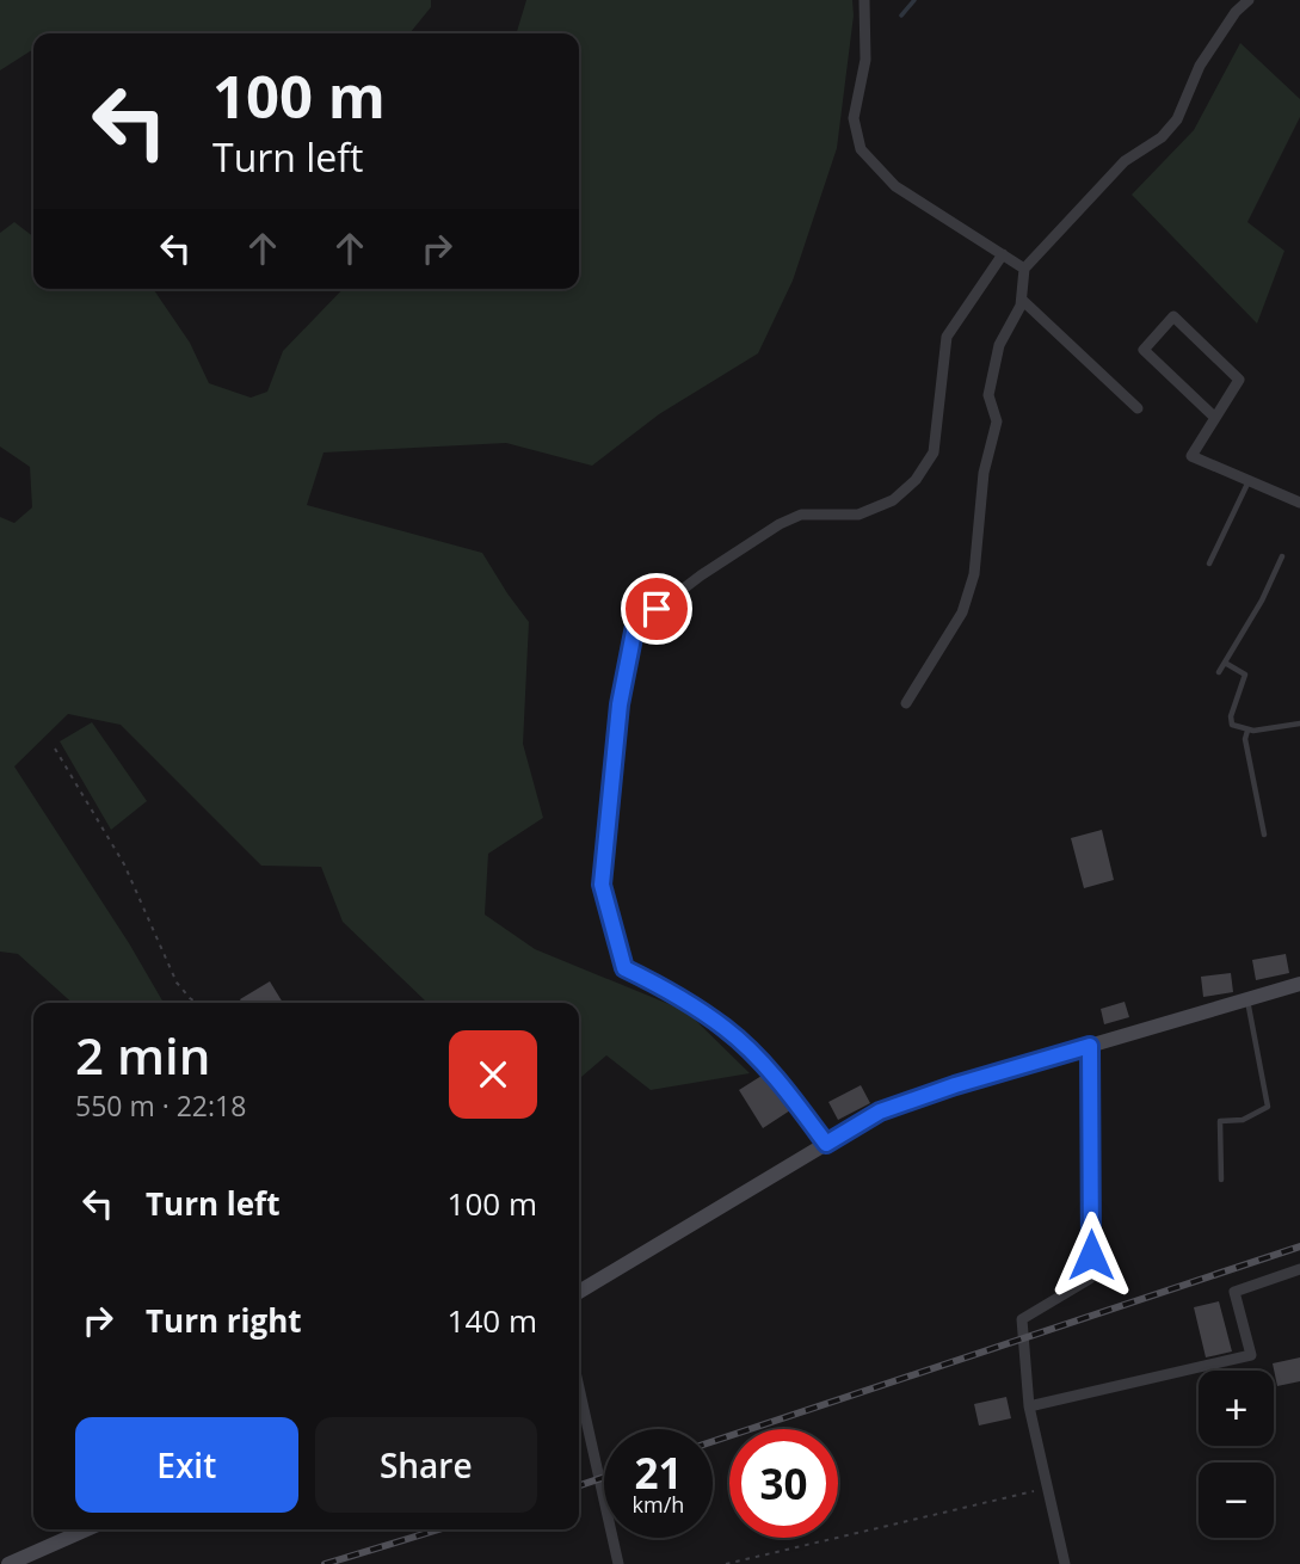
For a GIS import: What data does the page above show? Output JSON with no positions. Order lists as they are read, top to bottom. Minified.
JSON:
{"page":{"turn":["100 m","Turn left"],"heading":["2 min","550 m · 22:18"],"list":[{"name":"Turn left","value":"100 m"},{"name":"Turn right","value":"140 m"}],"map_buttons":["+","−"],"buttons":["Exit","Share"],"speed":"21 km/h","limit":"30"}}
